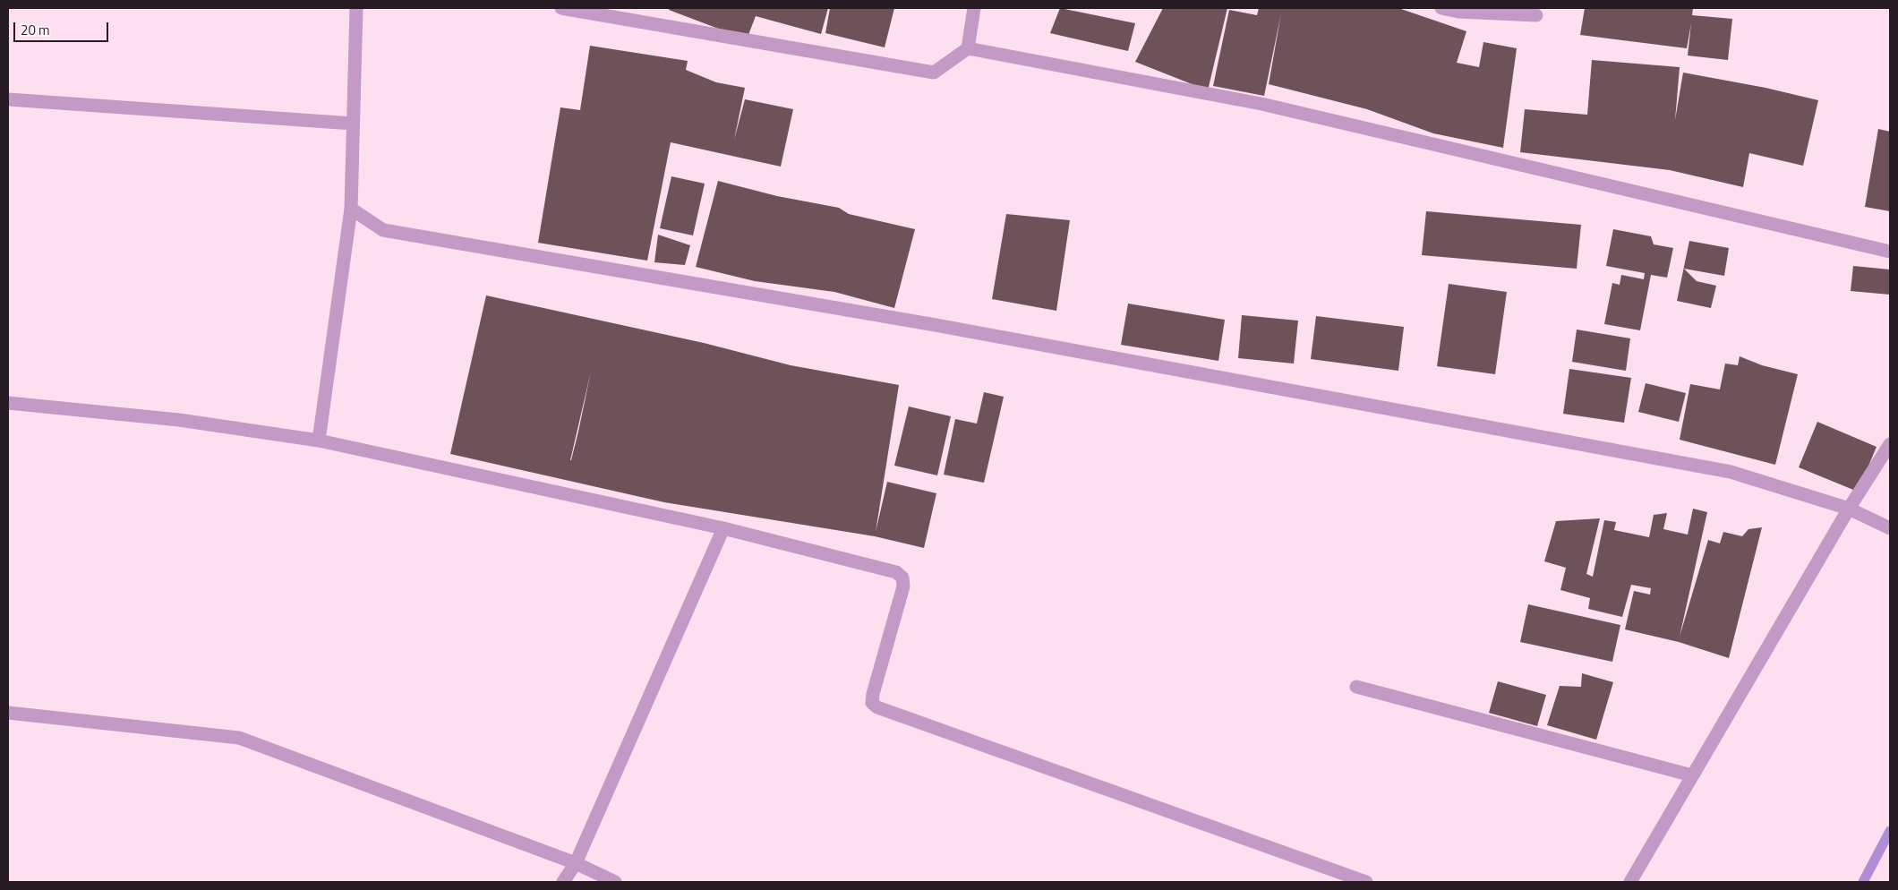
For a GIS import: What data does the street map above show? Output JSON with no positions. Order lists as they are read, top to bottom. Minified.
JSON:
{"scale_bar":"20 m"}
